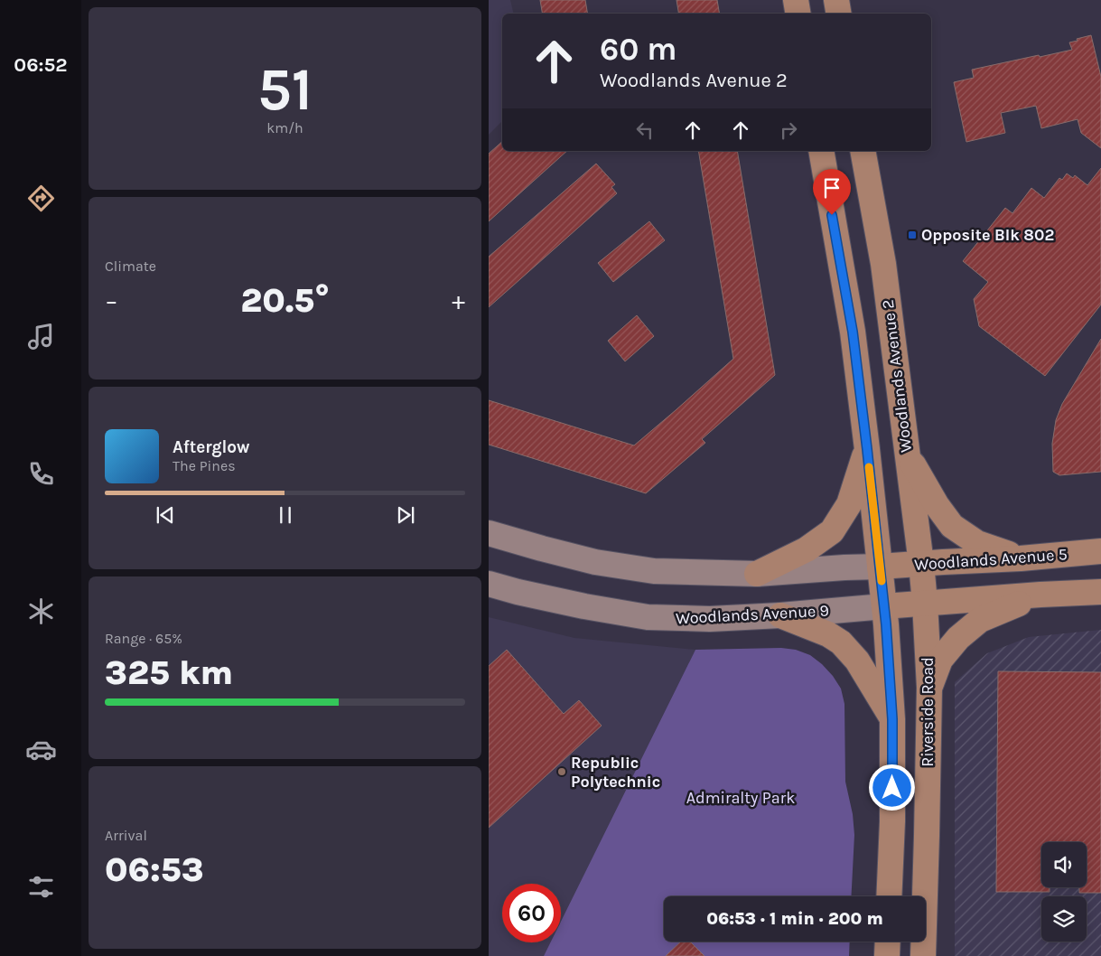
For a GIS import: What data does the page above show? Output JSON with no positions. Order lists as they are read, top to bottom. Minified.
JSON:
{"streets":{"main road":["Woodlands Avenue 2","Woodlands Avenue 5","Woodlands Avenue 9","Riverside Road"]},"crossings":[["Woodlands Avenue 2","Woodlands Avenue 5"],["Woodlands Avenue 2","Riverside Road"]],"parks":["Admiralty Park"],"places":{"transit":["Opposite Blk 802"],"other":["Republic Polytechnic"]},"page":{"tabs":"06:52","tile":[["51","km/h"],"Climate",["Range · 65%","325 km"],["Arrival","06:53"]],"turn":["60 m","Woodlands Avenue 2"],"heat":["−","20.5°","+"],"song":["Afterglow","The Pines"],"limit":"60","trip":"06:53 · 1 min · 200 m"}}
